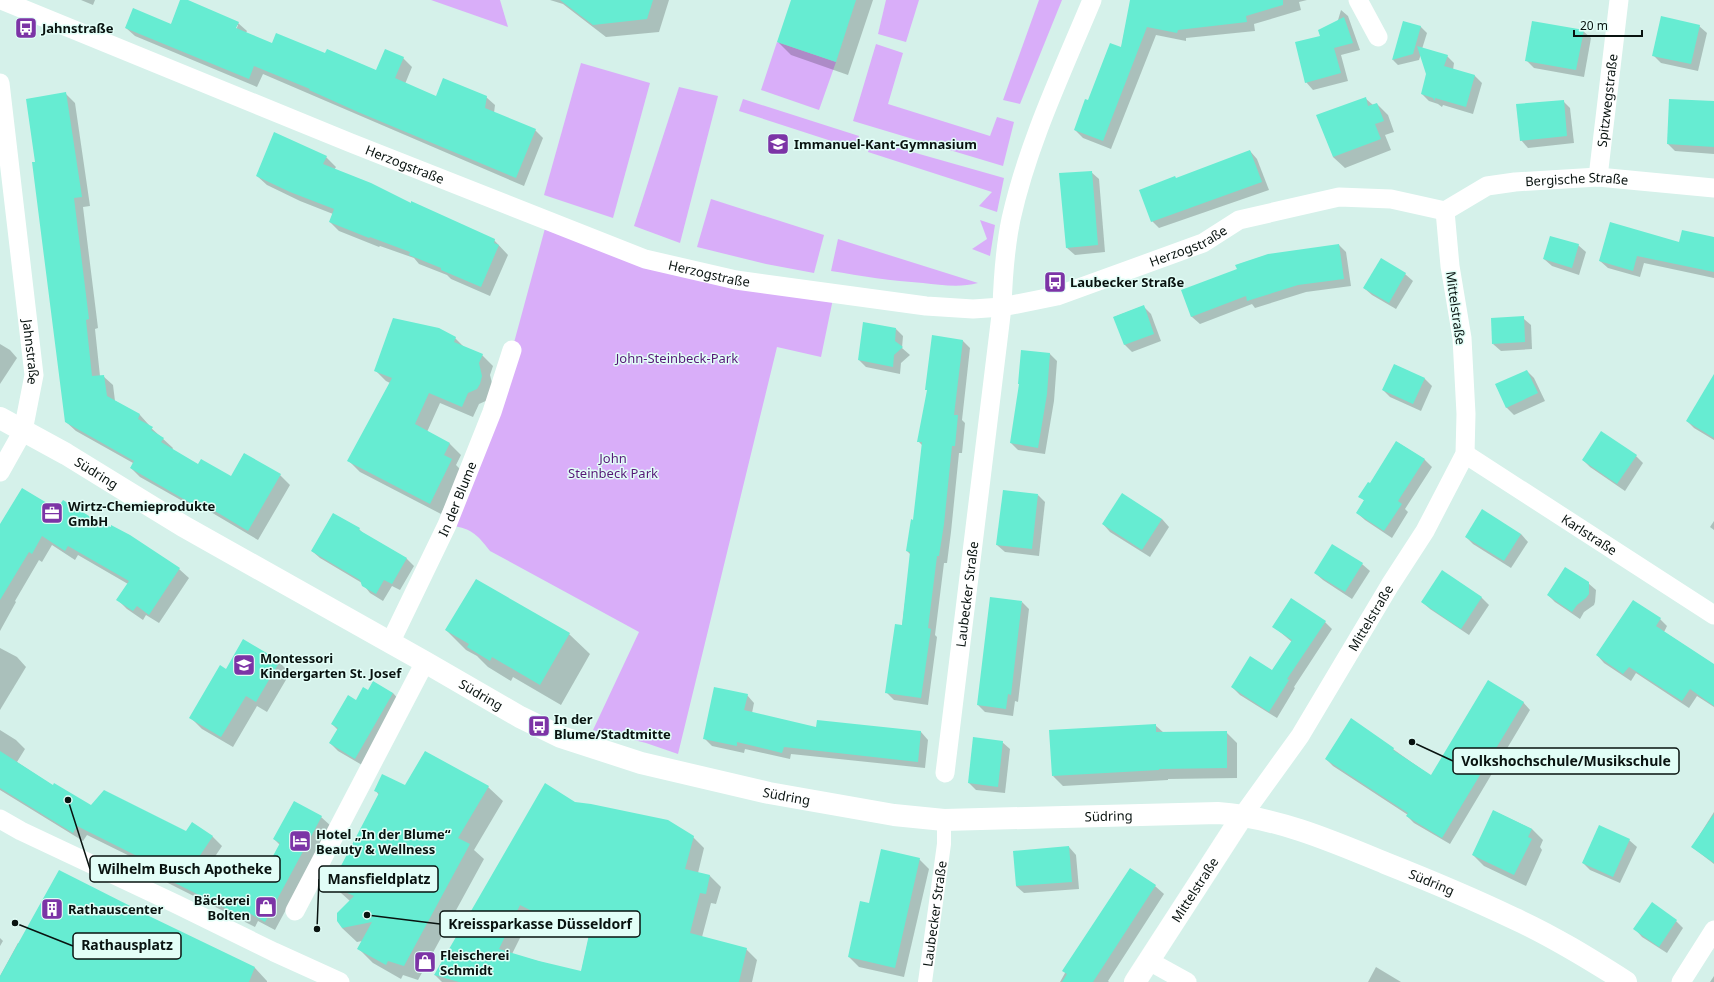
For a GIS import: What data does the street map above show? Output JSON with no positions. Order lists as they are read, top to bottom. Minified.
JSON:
{"streets":{"street":["Spitzwegstraße","Herzogstraße","Bergische Straße","Mittelstraße","Jahnstraße","Südring","In der Blume","Karlstraße","Laubecker Straße"]},"crossings":[["Spitzwegstraße","Bergische Straße"],["Herzogstraße","Bergische Straße"],["Herzogstraße","Mittelstraße"],["Herzogstraße","Laubecker Straße"],["Bergische Straße","Mittelstraße"],["Mittelstraße","Südring"],["Mittelstraße","Karlstraße"],["Jahnstraße","Südring"],["Südring","In der Blume"],["Südring","Laubecker Straße"]],"parks":["John-Steinbeck-Park","John Steinbeck Park"],"places":{"bus stop":["Jahnstraße","Laubecker Straße","In der Blume/Stadtmitte"],"school or university":["Immanuel-Kant-Gymnasium","Montessori Kindergarten St. Josef"],"office":["Wirtz-Chemieprodukte GmbH"],"other":["Volkshochschule/Musikschule","Wilhelm Busch Apotheke","Kreissparkasse Düsseldorf","Rathausplatz","Mansfieldplatz"],"hotel":["Hotel „In der Blume“ Beauty & Wellness"],"shop":["Bäckerei Bolten","Fleischerei Schmidt"],"building":["Rathauscenter"]},"scale_bar":"20 m"}
